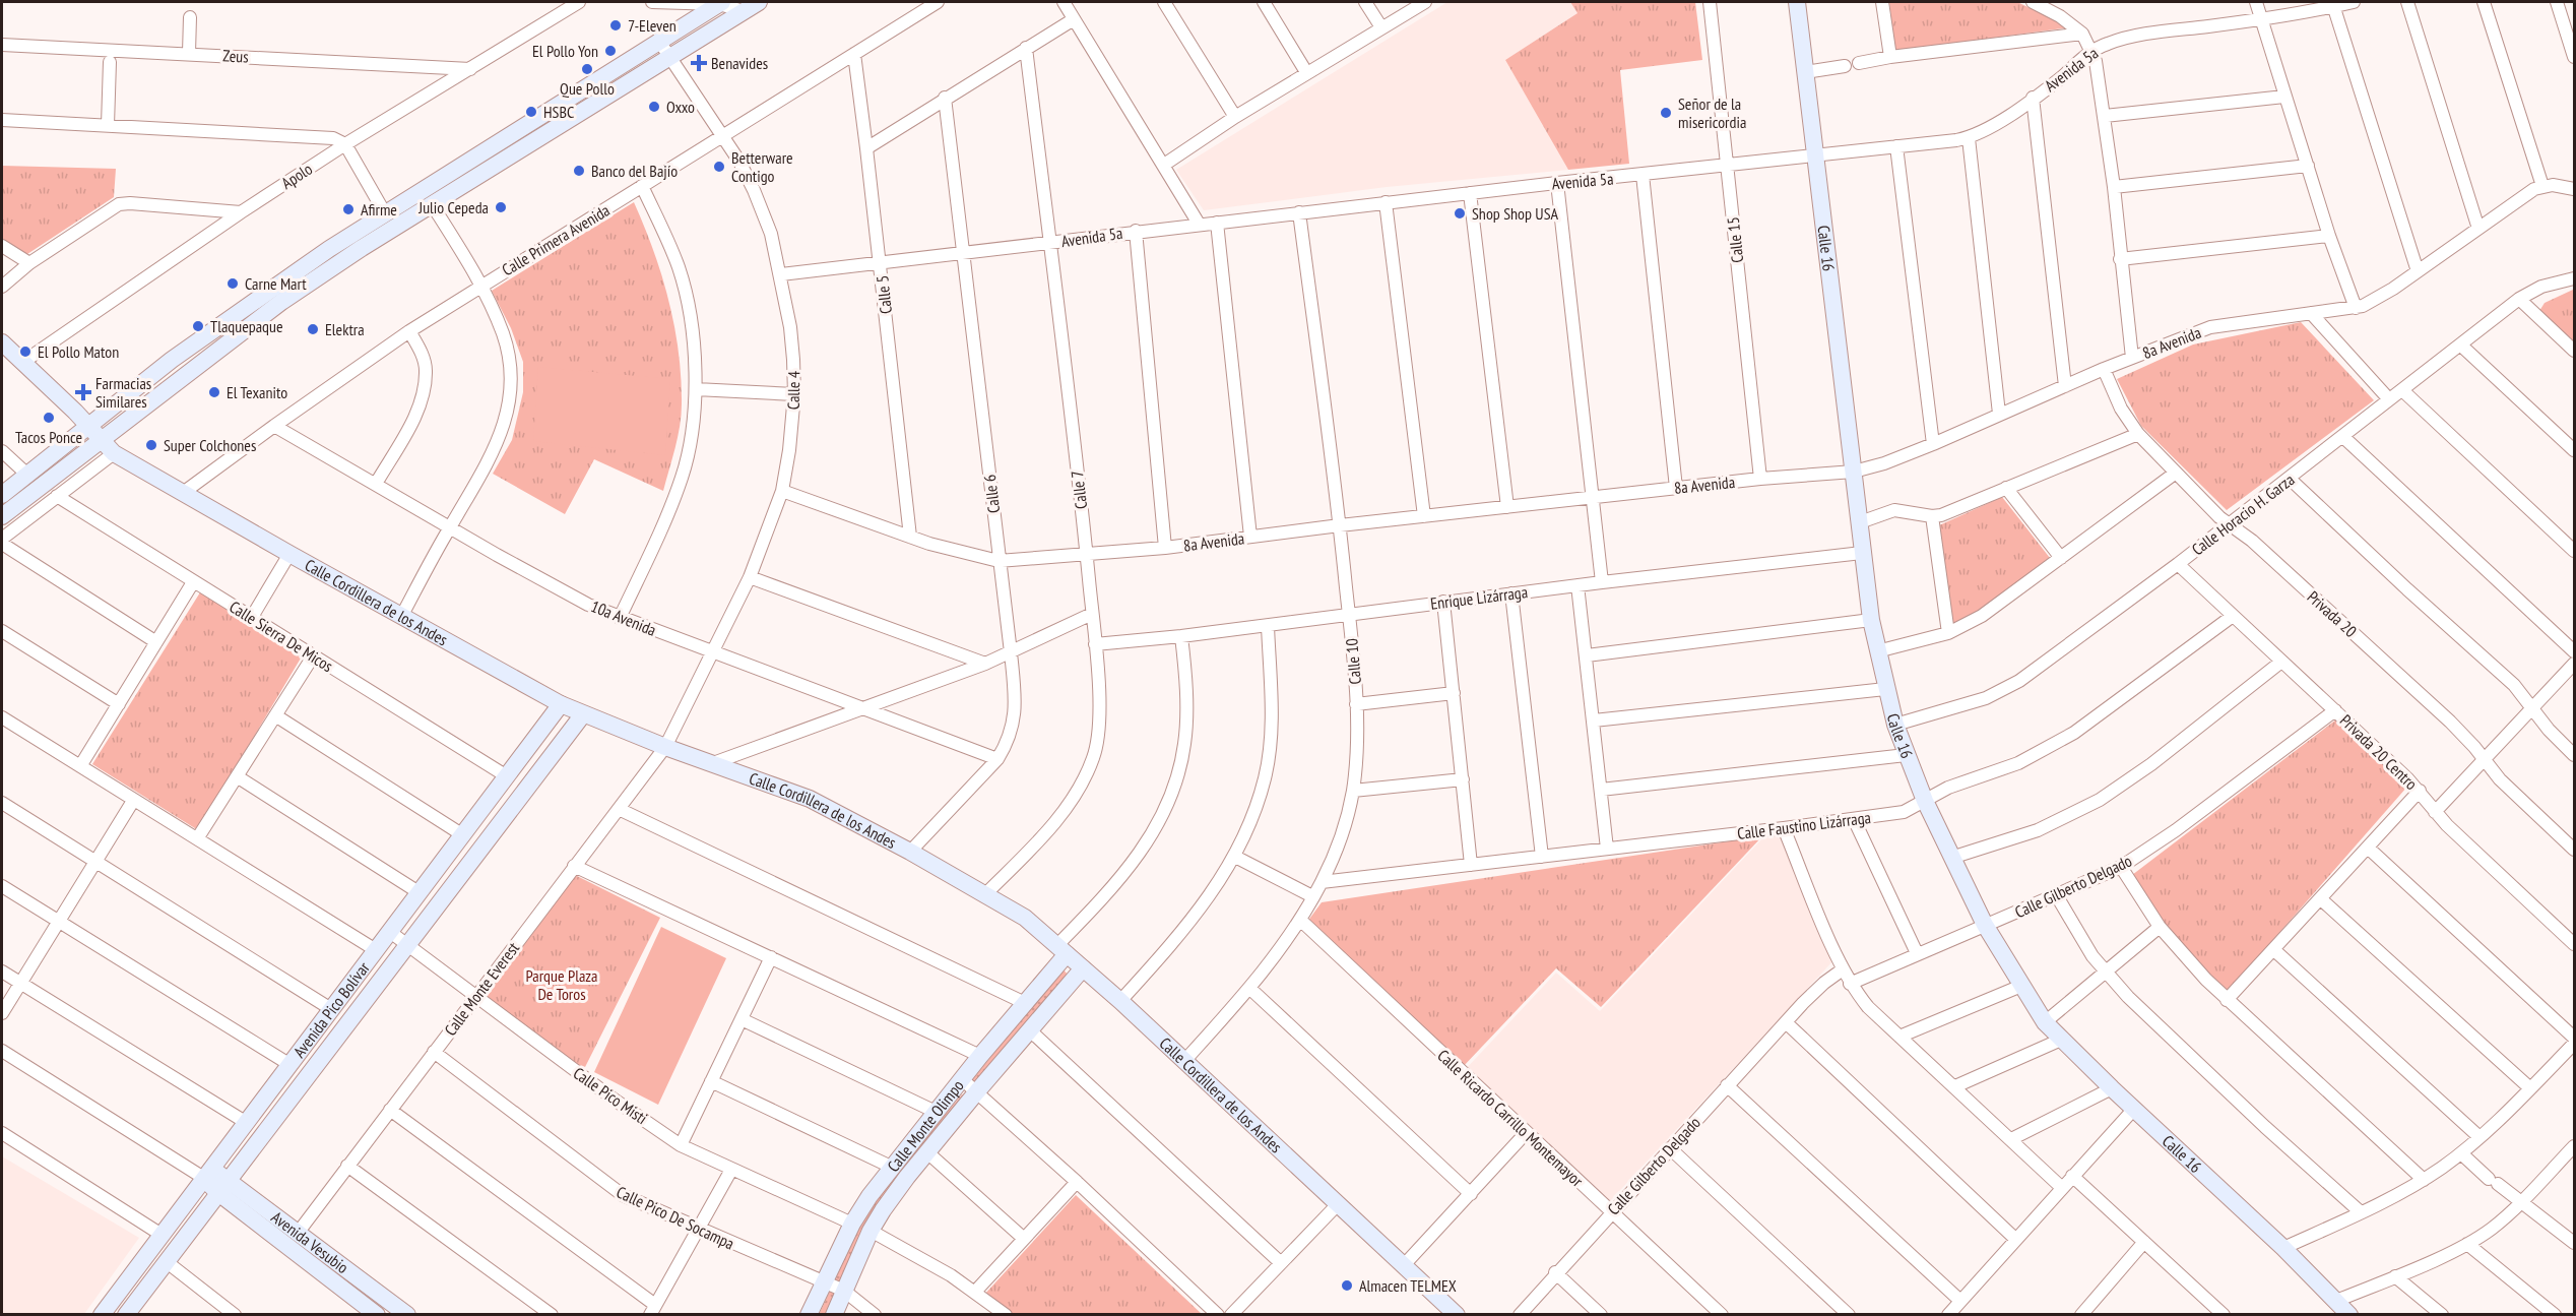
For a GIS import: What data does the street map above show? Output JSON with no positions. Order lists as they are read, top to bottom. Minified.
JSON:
{"streets":{"street":["Zeus","Avenida 5a","Apolo","Calle Primera Avenida","Calle 15","Calle 16","Calle 5","8a Avenida","Calle 4","Calle 7","Calle 6","Calle Horacio H. Garza","Enrique Lizárraga","Calle Cordillera de los Andes","Privada 20","10a Avenida","Calle Sierra De Micos","Calle 10","Privada 20 Centro","Calle Faustino Lizárraga","Calle Gilberto Delgado","Calle Monte Everest","Avenida Pico Bolívar","Calle Pico Misti","Calle Ricardo Carrillo Montemayor","Calle Monte Olimpo","Calle Pico De Socampa","Avenida Vesubio"]},"crossings":[["Zeus","Apolo"],["Avenida 5a","Calle 15"],["Avenida 5a","Calle 16"],["Avenida 5a","Calle 5"],["Avenida 5a","Calle 4"],["Avenida 5a","Calle 7"],["Avenida 5a","Calle 6"],["Avenida 5a","Calle 10"],["Apolo","Calle Cordillera de los Andes"],["Calle Primera Avenida","Calle 5"],["Calle Primera Avenida","Calle 4"],["Calle Primera Avenida","Calle Cordillera de los Andes"],["Calle Primera Avenida","10a Avenida"],["Calle 15","8a Avenida"],["Calle 16","8a Avenida"],["Calle 16","Calle Horacio H. Garza"],["Calle 16","Enrique Lizárraga"],["Calle 16","Calle Faustino Lizárraga"],["Calle 16","Calle Gilberto Delgado"],["Calle 5","8a Avenida"],["8a Avenida","Calle 4"],["8a Avenida","Calle 7"],["8a Avenida","Calle 6"],["8a Avenida","Privada 20"],["8a Avenida","Calle 10"],["Calle 4","Calle Cordillera de los Andes"],["Calle 4","10a Avenida"],["Calle 4","Calle Monte Everest"],["Calle 7","Enrique Lizárraga"],["Calle 7","Calle Cordillera de los Andes"],["Calle 6","Calle Cordillera de los Andes"],["Calle 6","10a Avenida"],["Calle Horacio H. Garza","Privada 20"],["Calle Horacio H. Garza","Privada 20 Centro"],["Enrique Lizárraga","Calle 10"],["Calle Cordillera de los Andes","Calle 10"],["Calle Cordillera de los Andes","Calle Monte Everest"],["Calle Cordillera de los Andes","Avenida Pico Bolívar"],["Calle Cordillera de los Andes","Calle Monte Olimpo"],["Calle Sierra De Micos","Avenida Pico Bolívar"],["Calle 10","Calle Faustino Lizárraga"],["Calle 10","Calle Ricardo Carrillo Montemayor"],["Privada 20 Centro","Calle Faustino Lizárraga"],["Privada 20 Centro","Calle Gilberto Delgado"],["Calle Gilberto Delgado","Calle Ricardo Carrillo Montemayor"],["Calle Monte Everest","Calle Pico Misti"],["Calle Monte Everest","Calle Pico De Socampa"],["Calle Monte Everest","Avenida Vesubio"],["Avenida Pico Bolívar","Calle Pico Misti"],["Avenida Pico Bolívar","Avenida Vesubio"],["Calle Pico Misti","Calle Monte Olimpo"],["Calle Monte Olimpo","Calle Pico De Socampa"]],"parks":["Parque Plaza De Toros"],"places":{"other":["7-Eleven","El Pollo Yon","Que Pollo","Oxxo","HSBC","Señor de la misericordia","Betterware Contigo","Banco del Bajío","Julio Cepeda","Afirme","Shop Shop USA","Carne Mart","Tlaquepaque","Elektra","El Pollo Maton","El Texanito","Tacos Ponce","Super Colchones","Almacen TELMEX"],"health":["Benavides","Farmacias Similares"]}}
